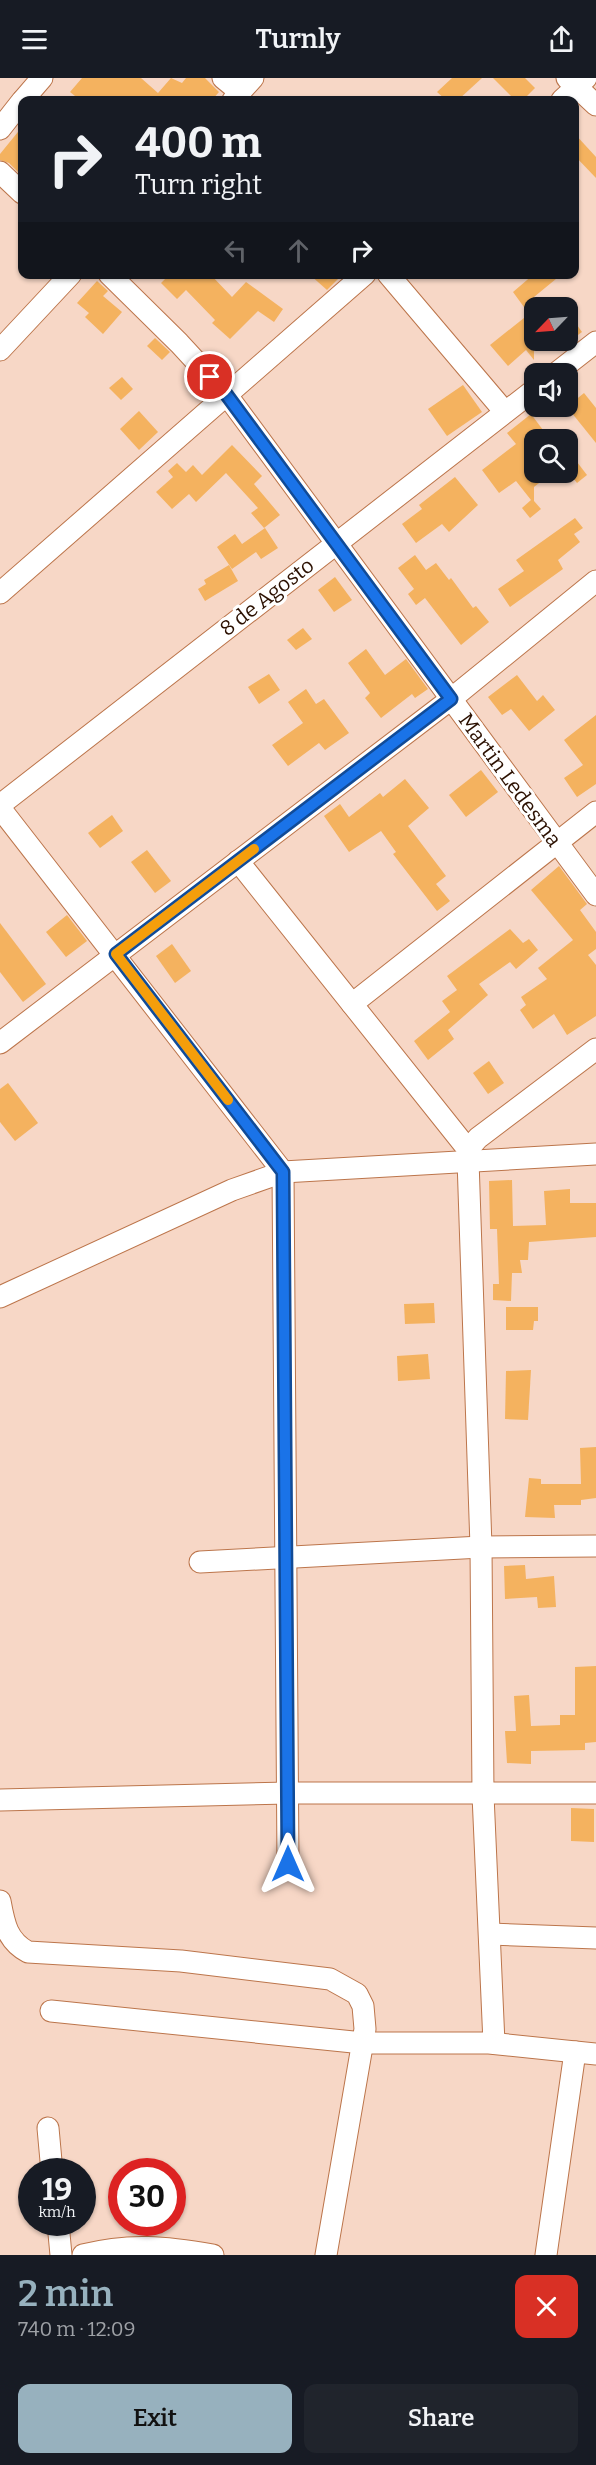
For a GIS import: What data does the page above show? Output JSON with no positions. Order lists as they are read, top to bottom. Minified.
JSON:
{"streets":{"street":["8 de Agosto","Martin Ledesma"]},"crossings":[["8 de Agosto","Martin Ledesma"]],"north":"bottom left","page":{"header":"Turnly","turn":["400 m","Turn right"],"speed":"19 km/h","limit":"30","heading":["2 min","740 m · 12:09"],"buttons":["Exit","Share"]}}
